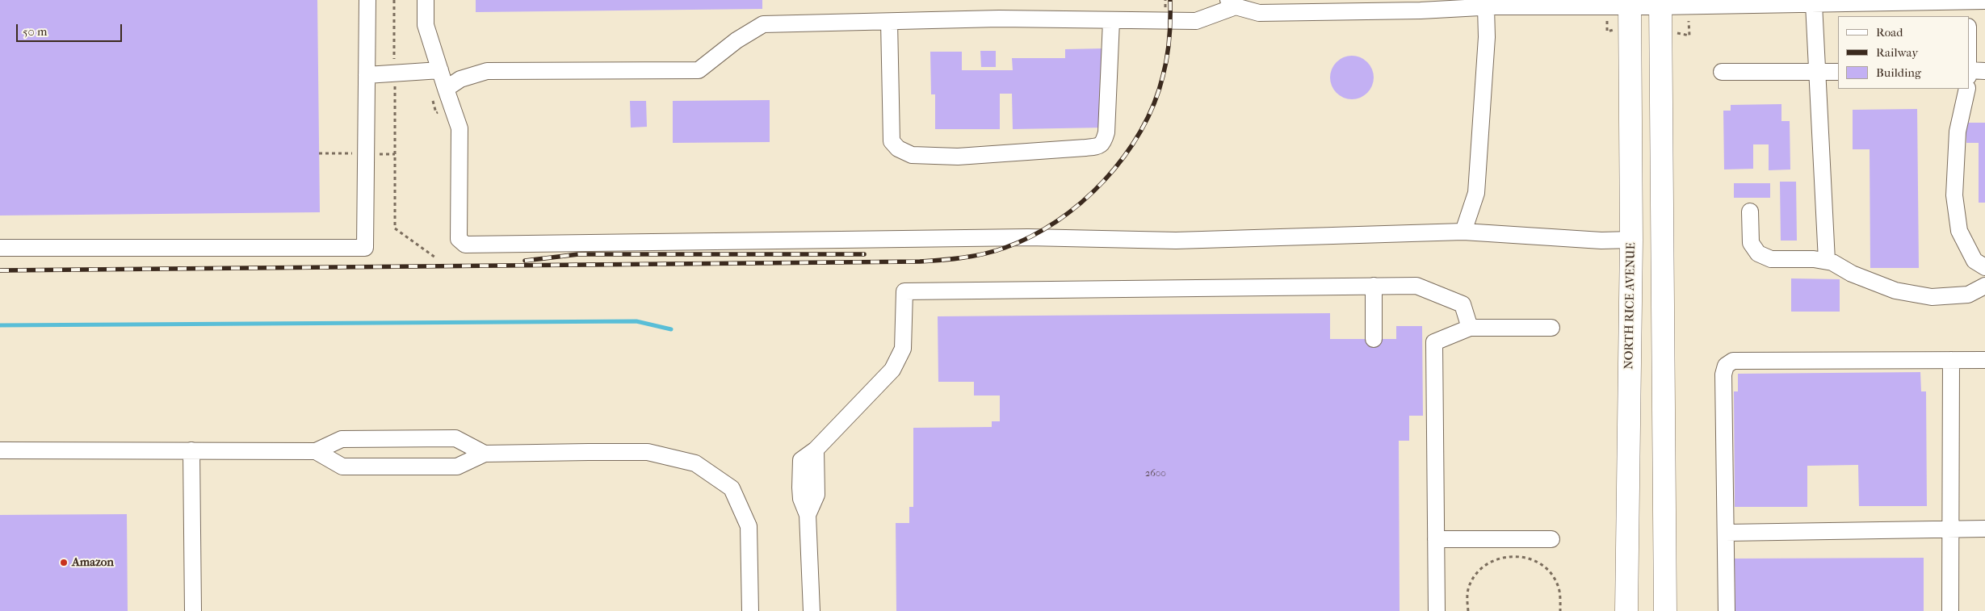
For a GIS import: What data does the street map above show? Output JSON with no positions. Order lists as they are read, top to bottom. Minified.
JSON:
{"streets":{"highway":["NORTH RICE AVENUE"]},"places":["Amazon"],"house_numbers":["2600"],"legend":["Road","Railway","Building"],"scale_bar":"50 m"}
